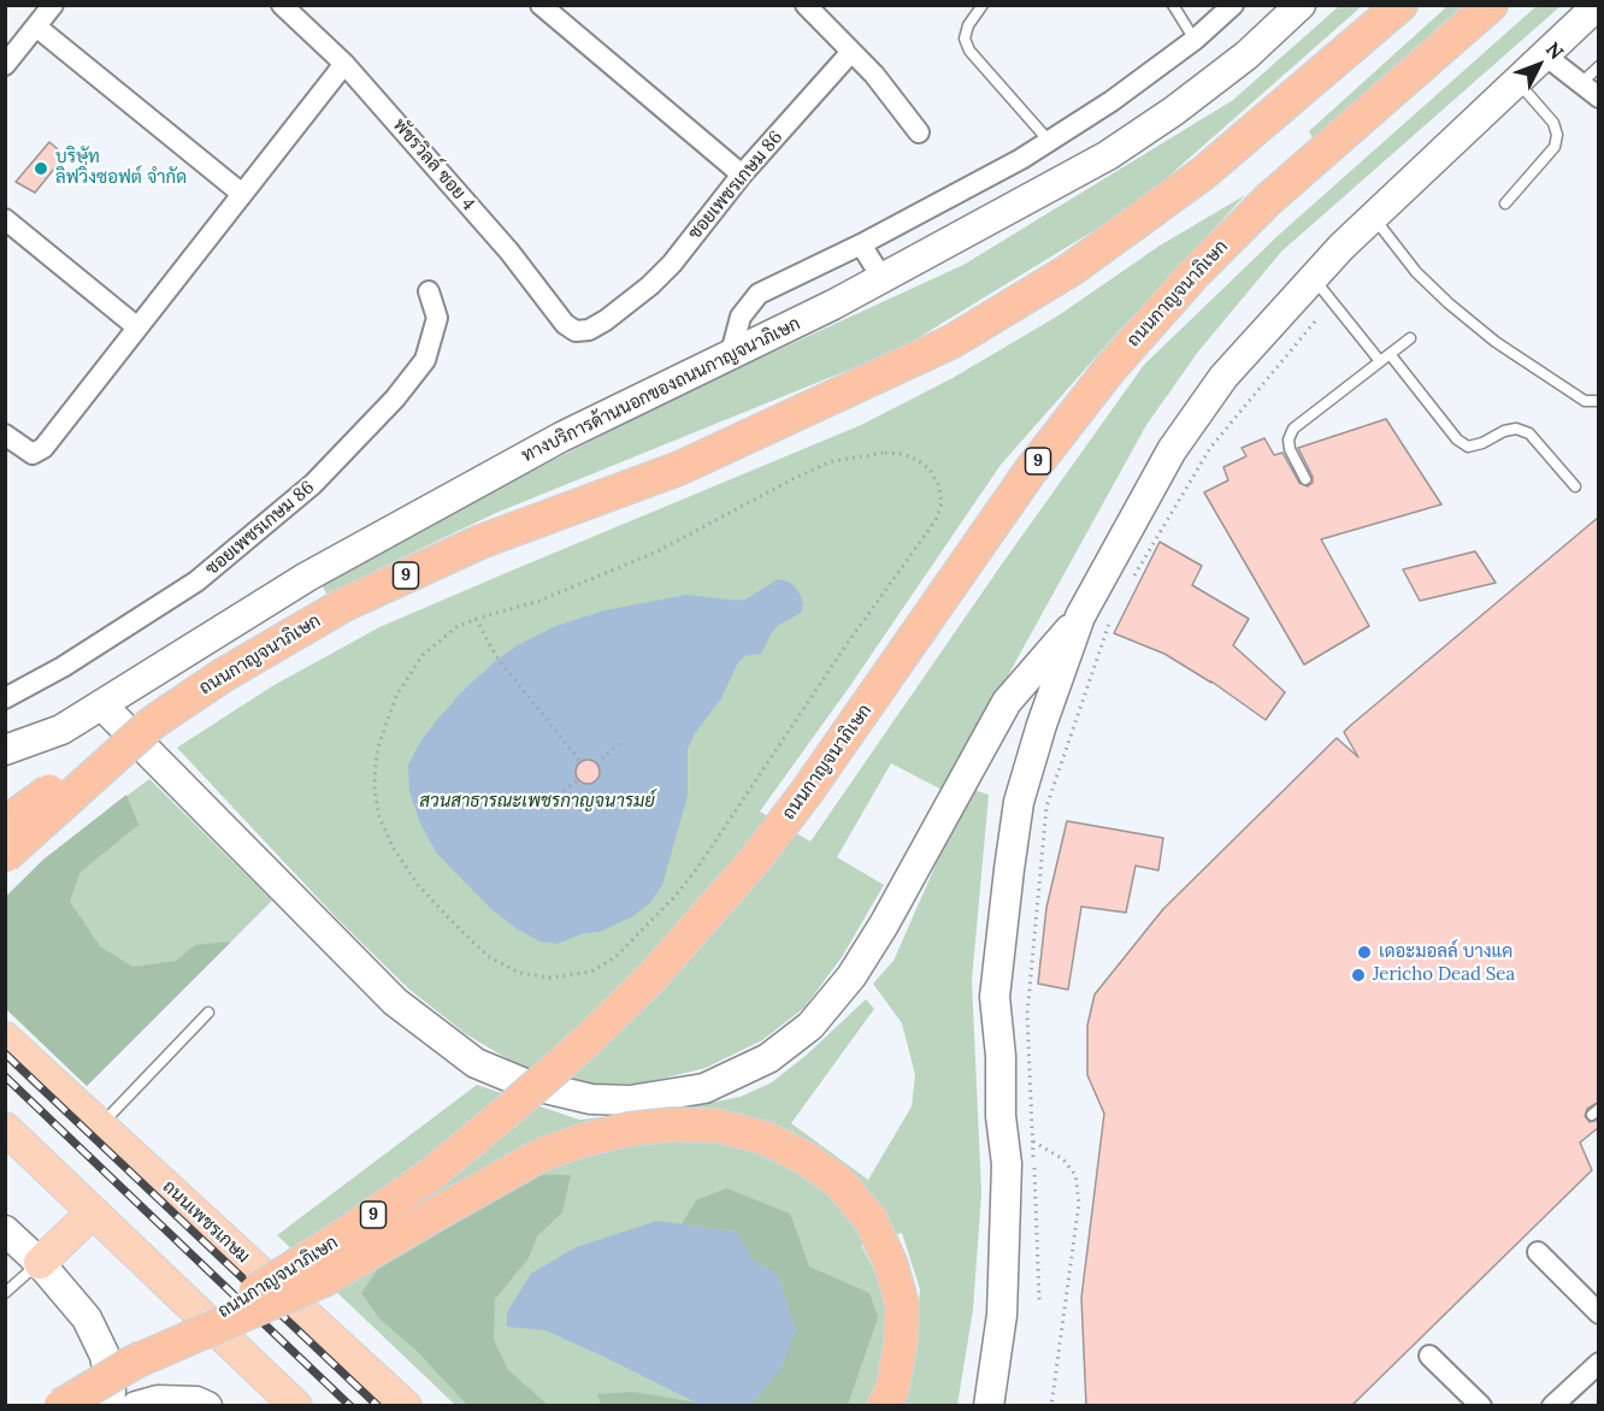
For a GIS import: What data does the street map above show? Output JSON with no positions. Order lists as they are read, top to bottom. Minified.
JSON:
{"streets":{"highway":["ถนนกาญจนาภิเษก","9"],"main road":["ทางบริการด้านนอกของถนนกาญจนาภิเษก","ถนนเพชรเกษม"],"street":["พัชรวิลล์ ซอย 4","ซอยเพชรเกษม 86"]},"crossings":[["พัชรวิลล์ ซอย 4","ซอยเพชรเกษม 86"]],"parks":["สวนสาธารณะเพชรกาญจนารมย์"],"places":["บริษัท ลิฟวิ่งซอฟต์ จำกัด","เดอะมอลล์ บางแค","Jericho Dead Sea"],"north":"top right"}
